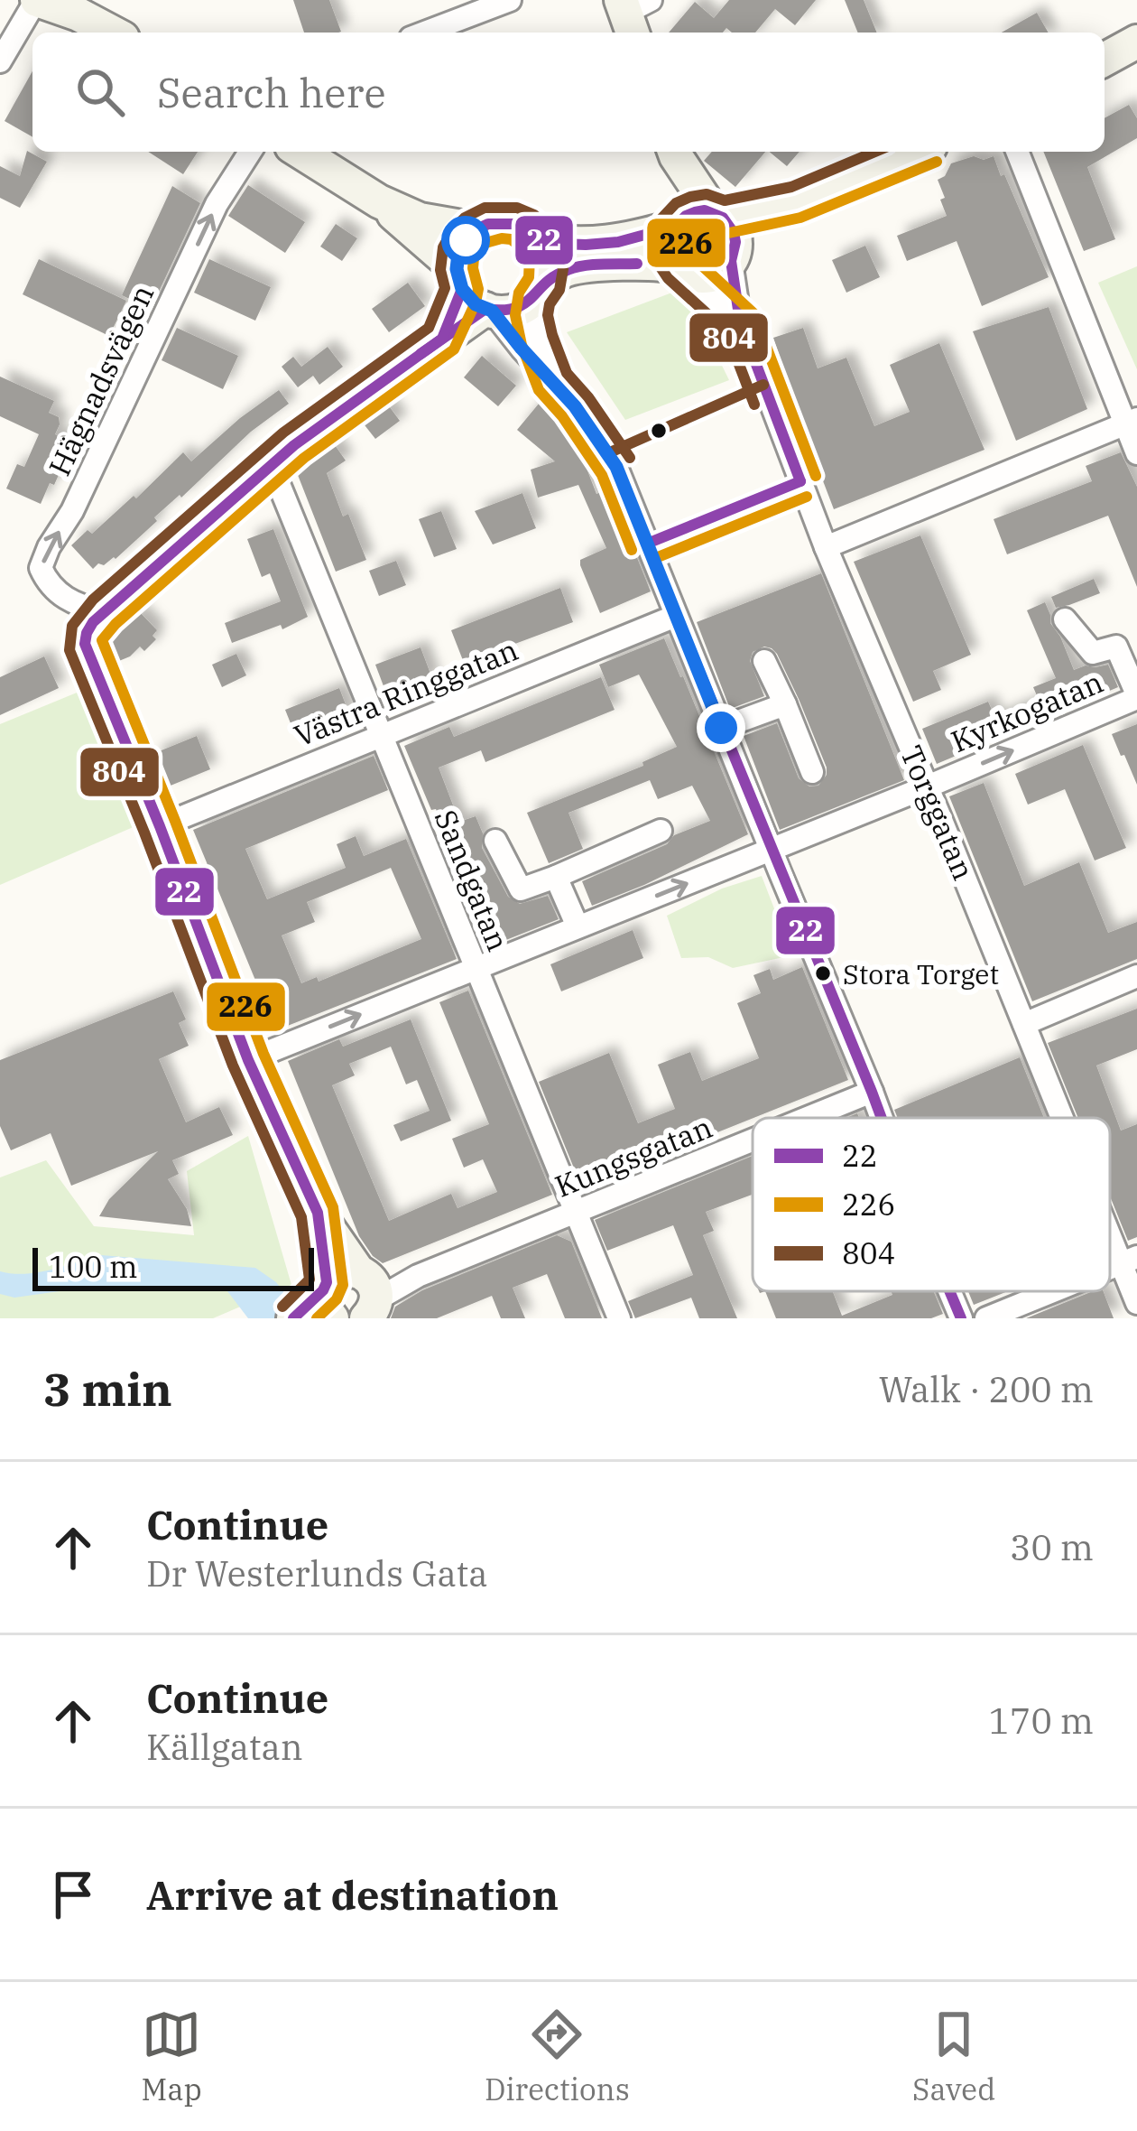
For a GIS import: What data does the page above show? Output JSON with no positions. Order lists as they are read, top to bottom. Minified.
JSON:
{"streets":{"street":["Hägnadsvägen","Västra Ringgatan","Kyrkogatan","Torggatan","Sandgatan","Kungsgatan"]},"crossings":[["Västra Ringgatan","Sandgatan"],["Kyrkogatan","Torggatan"],["Kyrkogatan","Sandgatan"],["Sandgatan","Kungsgatan"]],"one_way":["Hägnadsvägen","Kyrkogatan"],"places":["Stora Torget"],"lines":["transit line 804","transit line 226","transit line 22"],"legend":["22","226","804"],"scale_bar":"100 m","page":{"search":"Search here","scale":"100 m","heading":["3 min","Walk · 200 m"],"list":[["Continue","Dr Westerlunds Gata","30 m"],["Continue","Källgatan","170 m"],"Arrive at destination"],"nav":["Map","Directions","Saved"]}}
